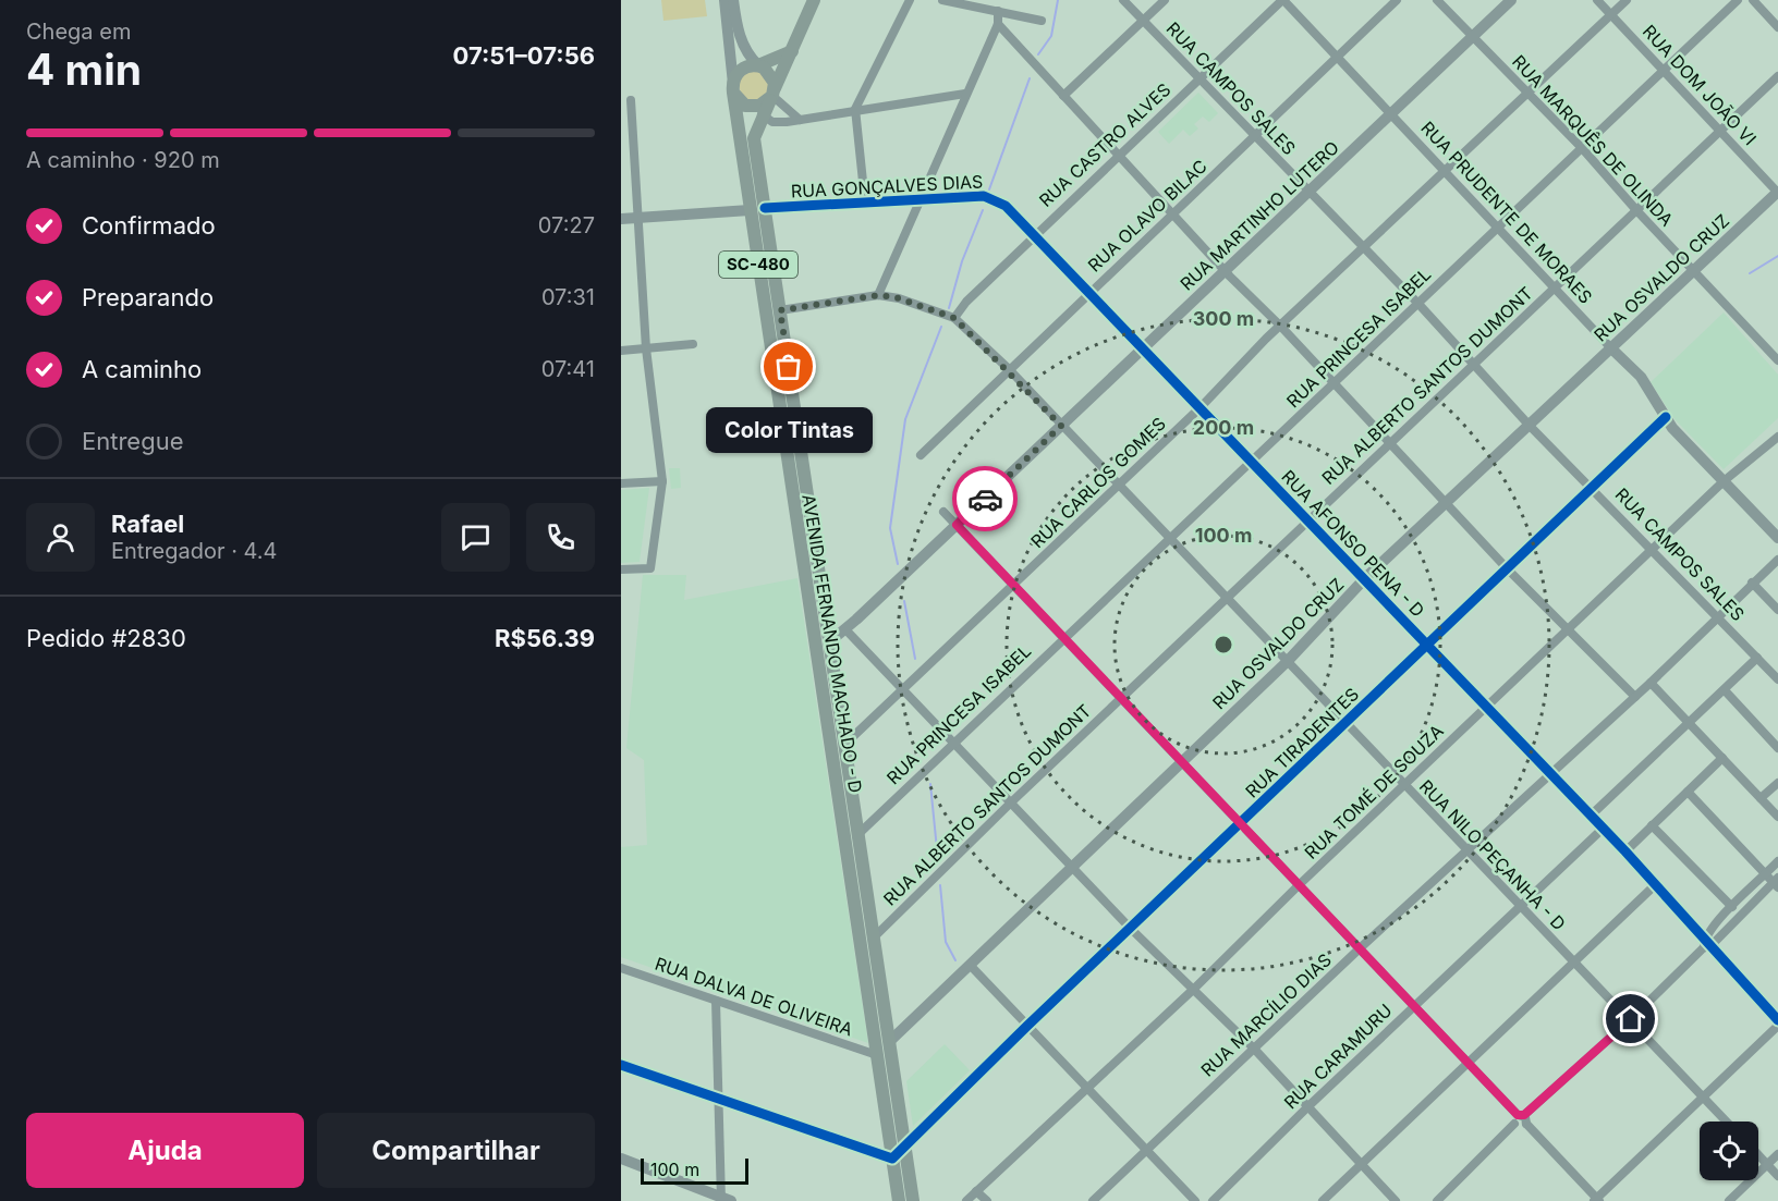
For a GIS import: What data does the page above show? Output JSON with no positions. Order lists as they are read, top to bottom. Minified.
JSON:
{"streets":{"main road":["SC-480","AVENIDA FERNANDO MACHADO - D"],"street":["RUA DOM JOÃO VI","RUA CAMPOS SALES","RUA MARQUÊS DE OLINDA","RUA CASTRO ALVES","RUA GONÇALVES DIAS","RUA PRUDENTE DE MORAES","RUA OLAVO BILAC","RUA MARTINHO LUTERO","RUA OSVALDO CRUZ","RUA PRINCESA ISABEL","RUA ALBERTO SANTOS DUMONT","RUA CARLOS GOMES","RUA AFONSO PENA - D","RUA TIRADENTES","RUA TOMÉ DE SOUZA","RUA NILO PEÇANHA - D","RUA DALVA DE OLIVEIRA","RUA MARCÍLIO DIAS","RUA CARAMURU"]},"crossings":[["RUA DOM JOÃO VI","RUA OSVALDO CRUZ"],["RUA DOM JOÃO VI","RUA PRINCESA ISABEL"],["RUA DOM JOÃO VI","RUA ALBERTO SANTOS DUMONT"],["RUA DOM JOÃO VI","RUA CARLOS GOMES"],["RUA CAMPOS SALES","RUA CASTRO ALVES"],["RUA CAMPOS SALES","RUA OLAVO BILAC"],["RUA CAMPOS SALES","RUA MARTINHO LUTERO"],["RUA CAMPOS SALES","RUA OSVALDO CRUZ"],["RUA CAMPOS SALES","RUA PRINCESA ISABEL"],["RUA CAMPOS SALES","RUA ALBERTO SANTOS DUMONT"],["RUA CAMPOS SALES","RUA CARLOS GOMES"],["RUA CAMPOS SALES","RUA TIRADENTES"],["RUA CAMPOS SALES","RUA TOMÉ DE SOUZA"],["RUA CAMPOS SALES","RUA MARCÍLIO DIAS"],["RUA MARQUÊS DE OLINDA","RUA MARTINHO LUTERO"],["RUA MARQUÊS DE OLINDA","RUA OSVALDO CRUZ"],["RUA MARQUÊS DE OLINDA","RUA PRINCESA ISABEL"],["RUA MARQUÊS DE OLINDA","RUA ALBERTO SANTOS DUMONT"],["RUA MARQUÊS DE OLINDA","RUA CARLOS GOMES"],["RUA CASTRO ALVES","RUA GONÇALVES DIAS"],["RUA CASTRO ALVES","RUA PRUDENTE DE MORAES"],["RUA CASTRO ALVES","RUA AFONSO PENA - D"],["RUA CASTRO ALVES","RUA NILO PEÇANHA - D"],["RUA GONÇALVES DIAS","RUA AFONSO PENA - D"],["RUA GONÇALVES DIAS","AVENIDA FERNANDO MACHADO - D"],["RUA PRUDENTE DE MORAES","RUA OLAVO BILAC"],["RUA PRUDENTE DE MORAES","RUA MARTINHO LUTERO"],["RUA PRUDENTE DE MORAES","RUA OSVALDO CRUZ"],["RUA PRUDENTE DE MORAES","RUA PRINCESA ISABEL"],["RUA PRUDENTE DE MORAES","RUA ALBERTO SANTOS DUMONT"],["RUA PRUDENTE DE MORAES","RUA CARLOS GOMES"],["RUA PRUDENTE DE MORAES","RUA TIRADENTES"],["RUA PRUDENTE DE MORAES","RUA TOMÉ DE SOUZA"],["RUA OLAVO BILAC","RUA AFONSO PENA - D"],["RUA OLAVO BILAC","RUA NILO PEÇANHA - D"],["RUA MARTINHO LUTERO","RUA AFONSO PENA - D"],["RUA MARTINHO LUTERO","AVENIDA FERNANDO MACHADO - D"],["RUA MARTINHO LUTERO","RUA NILO PEÇANHA - D"],["RUA OSVALDO CRUZ","RUA AFONSO PENA - D"],["RUA OSVALDO CRUZ","AVENIDA FERNANDO MACHADO - D"],["RUA OSVALDO CRUZ","RUA NILO PEÇANHA - D"],["RUA PRINCESA ISABEL","RUA AFONSO PENA - D"],["RUA PRINCESA ISABEL","AVENIDA FERNANDO MACHADO - D"],["RUA PRINCESA ISABEL","RUA NILO PEÇANHA - D"],["RUA ALBERTO SANTOS DUMONT","RUA AFONSO PENA - D"],["RUA ALBERTO SANTOS DUMONT","AVENIDA FERNANDO MACHADO - D"],["RUA ALBERTO SANTOS DUMONT","RUA NILO PEÇANHA - D"],["RUA CARLOS GOMES","RUA AFONSO PENA - D"],["RUA CARLOS GOMES","AVENIDA FERNANDO MACHADO - D"],["RUA CARLOS GOMES","RUA NILO PEÇANHA - D"],["RUA AFONSO PENA - D","RUA TIRADENTES"],["RUA AFONSO PENA - D","RUA TOMÉ DE SOUZA"],["RUA AFONSO PENA - D","RUA MARCÍLIO DIAS"],["RUA AFONSO PENA - D","RUA CARAMURU"],["AVENIDA FERNANDO MACHADO - D","RUA TIRADENTES"],["AVENIDA FERNANDO MACHADO - D","RUA DALVA DE OLIVEIRA"],["RUA TIRADENTES","RUA NILO PEÇANHA - D"],["RUA TOMÉ DE SOUZA","RUA NILO PEÇANHA - D"],["RUA NILO PEÇANHA - D","RUA MARCÍLIO DIAS"],["RUA NILO PEÇANHA - D","RUA CARAMURU"]],"places":["Color Tintas"],"scale_bar":"100 m","page":{"heading":["4 min","Chega em","07:51–07:56"],"panel":["Rafael","Entregador · 4.4","Pedido #2830","R$56.39"],"bar":"A caminho · 920 m","list":[["Confirmado","07:27"],["Preparando","07:31"],["A caminho","07:41"],"Entregue"],"bubble":"Color Tintas","buttons":["Ajuda","Compartilhar"],"scale":"100 m"},"rings":["300 m","200 m","100 m"]}
